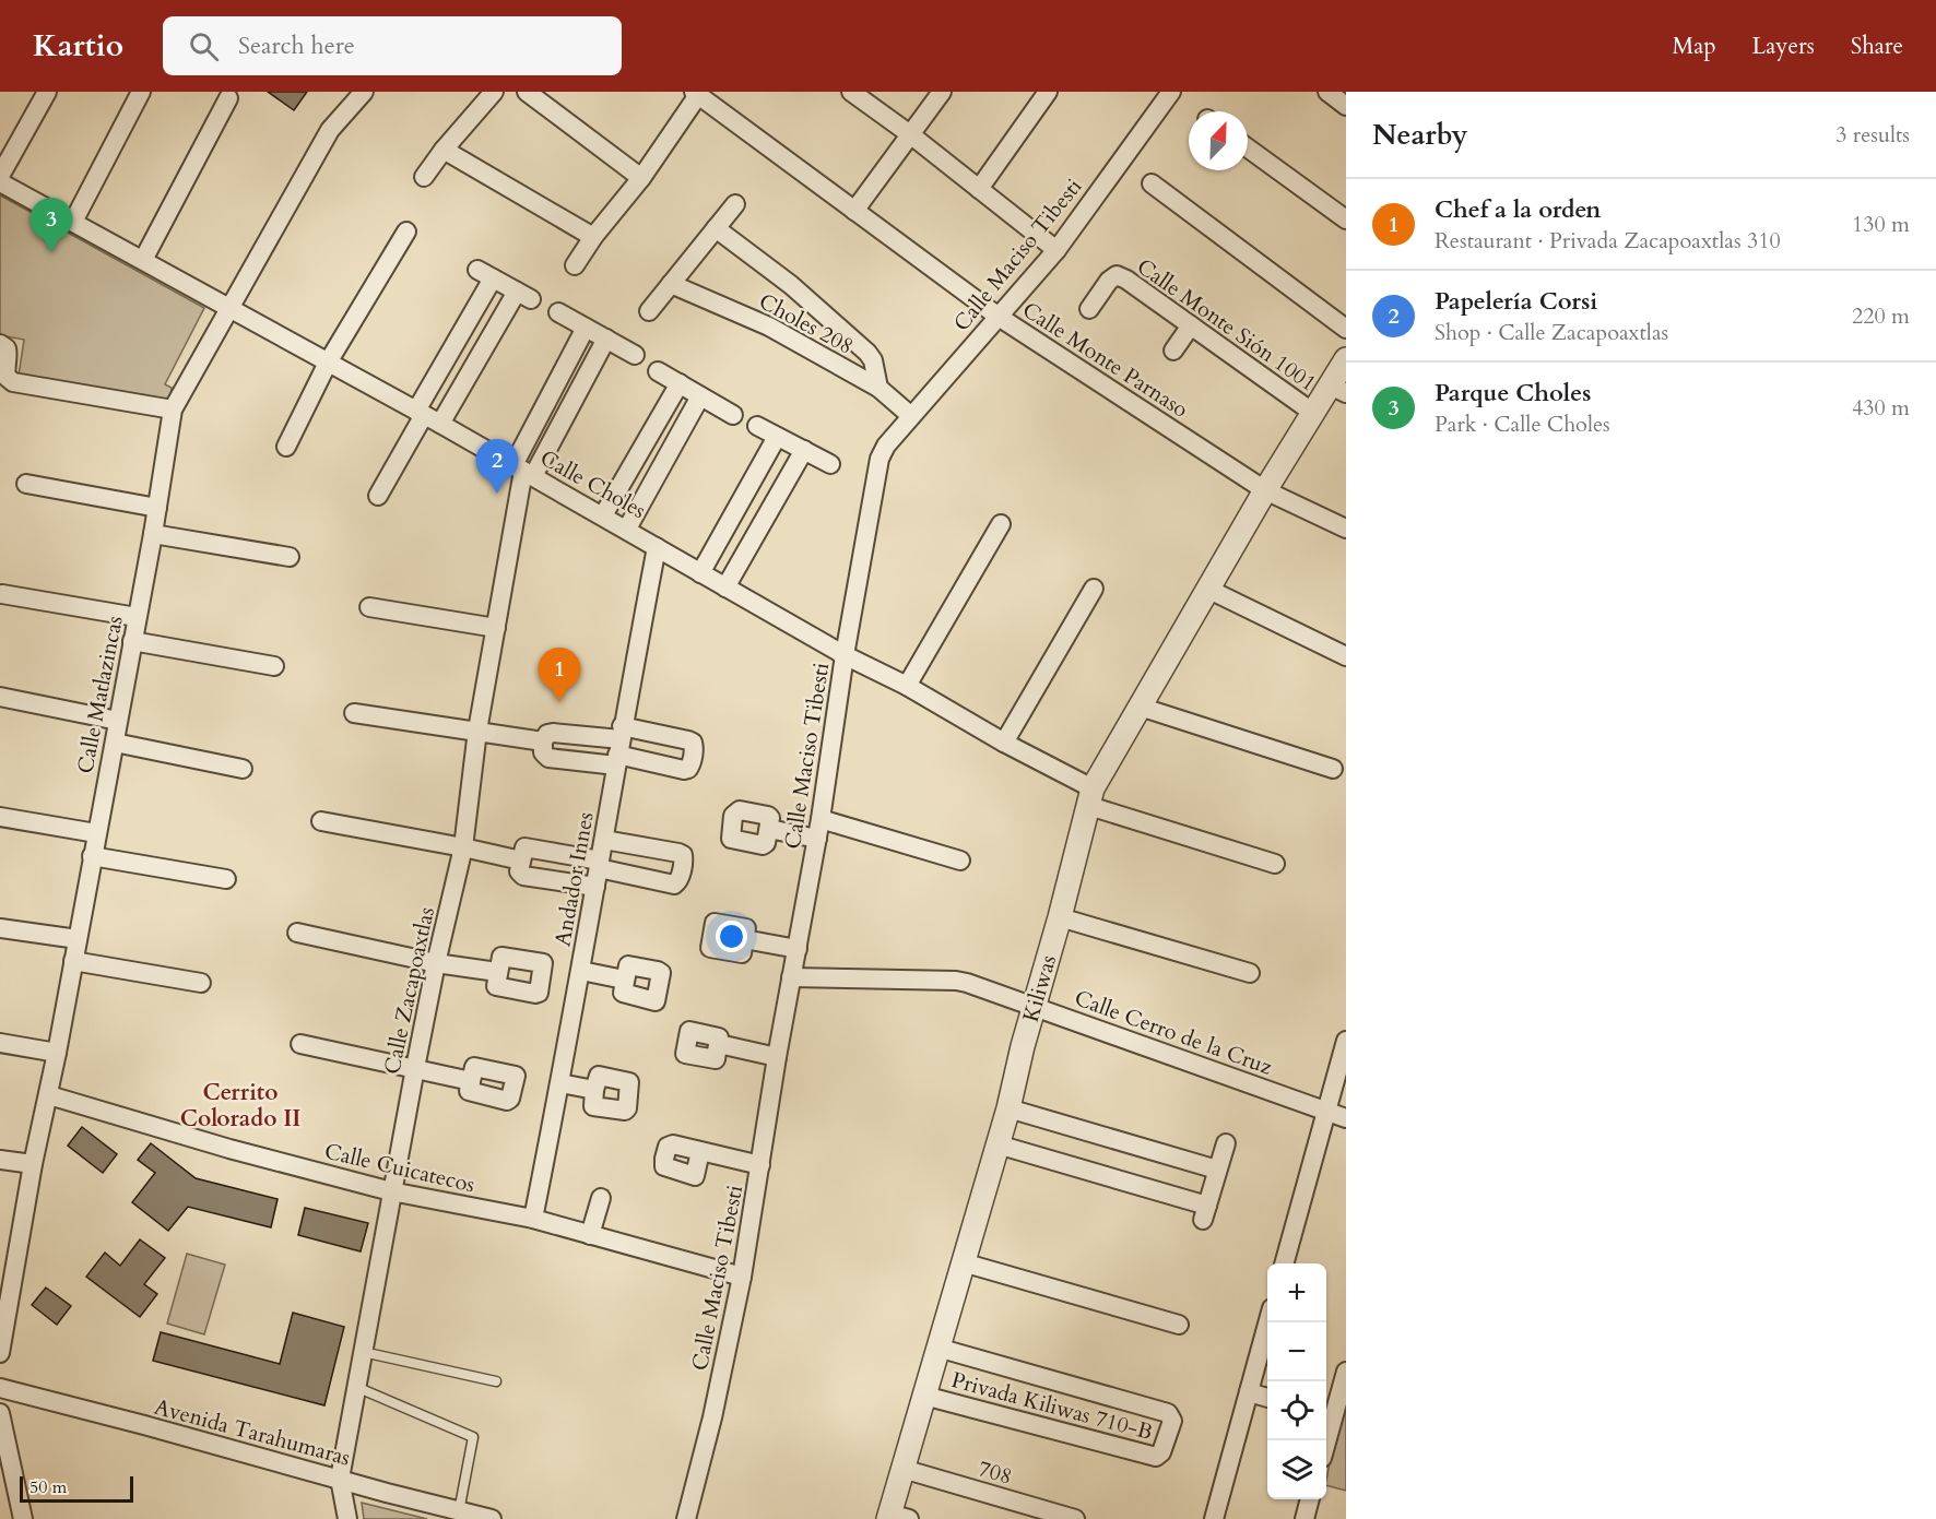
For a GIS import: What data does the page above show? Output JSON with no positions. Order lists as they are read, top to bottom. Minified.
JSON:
{"streets":{"street":["Calle Maciso Tibesti","Choles 208","Calle Monte Sión 1001","Calle Monte Parnaso","Calle Choles","Calle Matlazincas","Andador Innes","Kiliwas","Calle Zacapoaxtlas","Calle Cerro de la Cruz","Calle Cuicatecos","Privada Kiliwas 710-B","Avenida Tarahumaras","708"]},"crossings":[["Calle Maciso Tibesti","Choles 208"],["Calle Maciso Tibesti","Calle Monte Parnaso"],["Calle Maciso Tibesti","Calle Choles"],["Calle Maciso Tibesti","Calle Cerro de la Cruz"],["Calle Maciso Tibesti","Calle Cuicatecos"],["Calle Monte Sión 1001","Kiliwas"],["Calle Monte Parnaso","Kiliwas"],["Calle Choles","Calle Matlazincas"],["Calle Choles","Andador Innes"],["Calle Choles","Kiliwas"],["Calle Choles","Calle Zacapoaxtlas"],["Calle Matlazincas","Calle Cuicatecos"],["Andador Innes","Calle Cuicatecos"],["Kiliwas","Calle Cerro de la Cruz"],["Kiliwas","Privada Kiliwas 710-B"],["Kiliwas","708"],["Calle Zacapoaxtlas","Calle Cuicatecos"],["Calle Zacapoaxtlas","Avenida Tarahumaras"]],"districts":["Cerrito Colorado II"],"scale_bar":"50 m","north":"top right","page":{"header":"Kartio","search":"Search here","nav":["Map","Layers","Share"],"heading":["Nearby","3 results"],"list":[{"mark":"1","name":"Chef a la orden","note":"Restaurant · Privada Zacapoaxtlas 310","value":"130 m"},{"mark":"2","name":"Papelería Corsi","note":"Shop · Calle Zacapoaxtlas","value":"220 m"},{"mark":"3","name":"Parque Choles","note":"Park · Calle Choles","value":"430 m"}],"pins":["3","2","1"],"map_buttons":["+","−"],"scale":"50 m"}}
